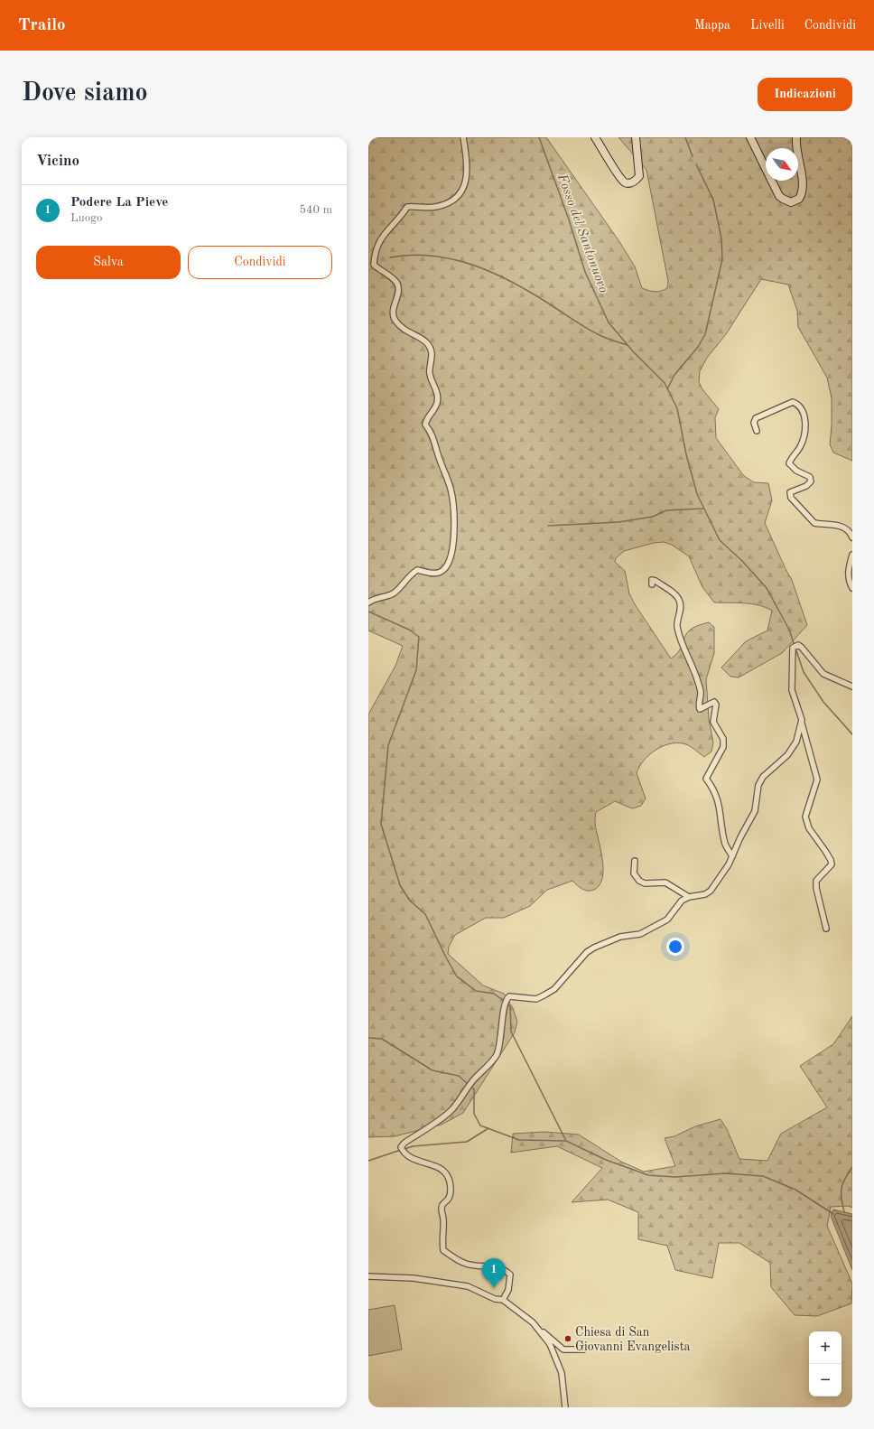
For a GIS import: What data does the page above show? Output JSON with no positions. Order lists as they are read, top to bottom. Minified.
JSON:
{"water":["Fosso del Santonuovo"],"places":["Chiesa di San Giovanni Evangelista"],"north":"bottom right","page":{"header":"Trailo","nav":["Mappa","Livelli","Condividi"],"buttons":["Indicazioni",["Salva","Condividi"]],"title":"Dove siamo","heading":"Vicino","list":[{"mark":"1","name":"Podere La Pieve","note":"Luogo","value":"540 m"}],"pins":"1","map_buttons":["+","−"]}}
